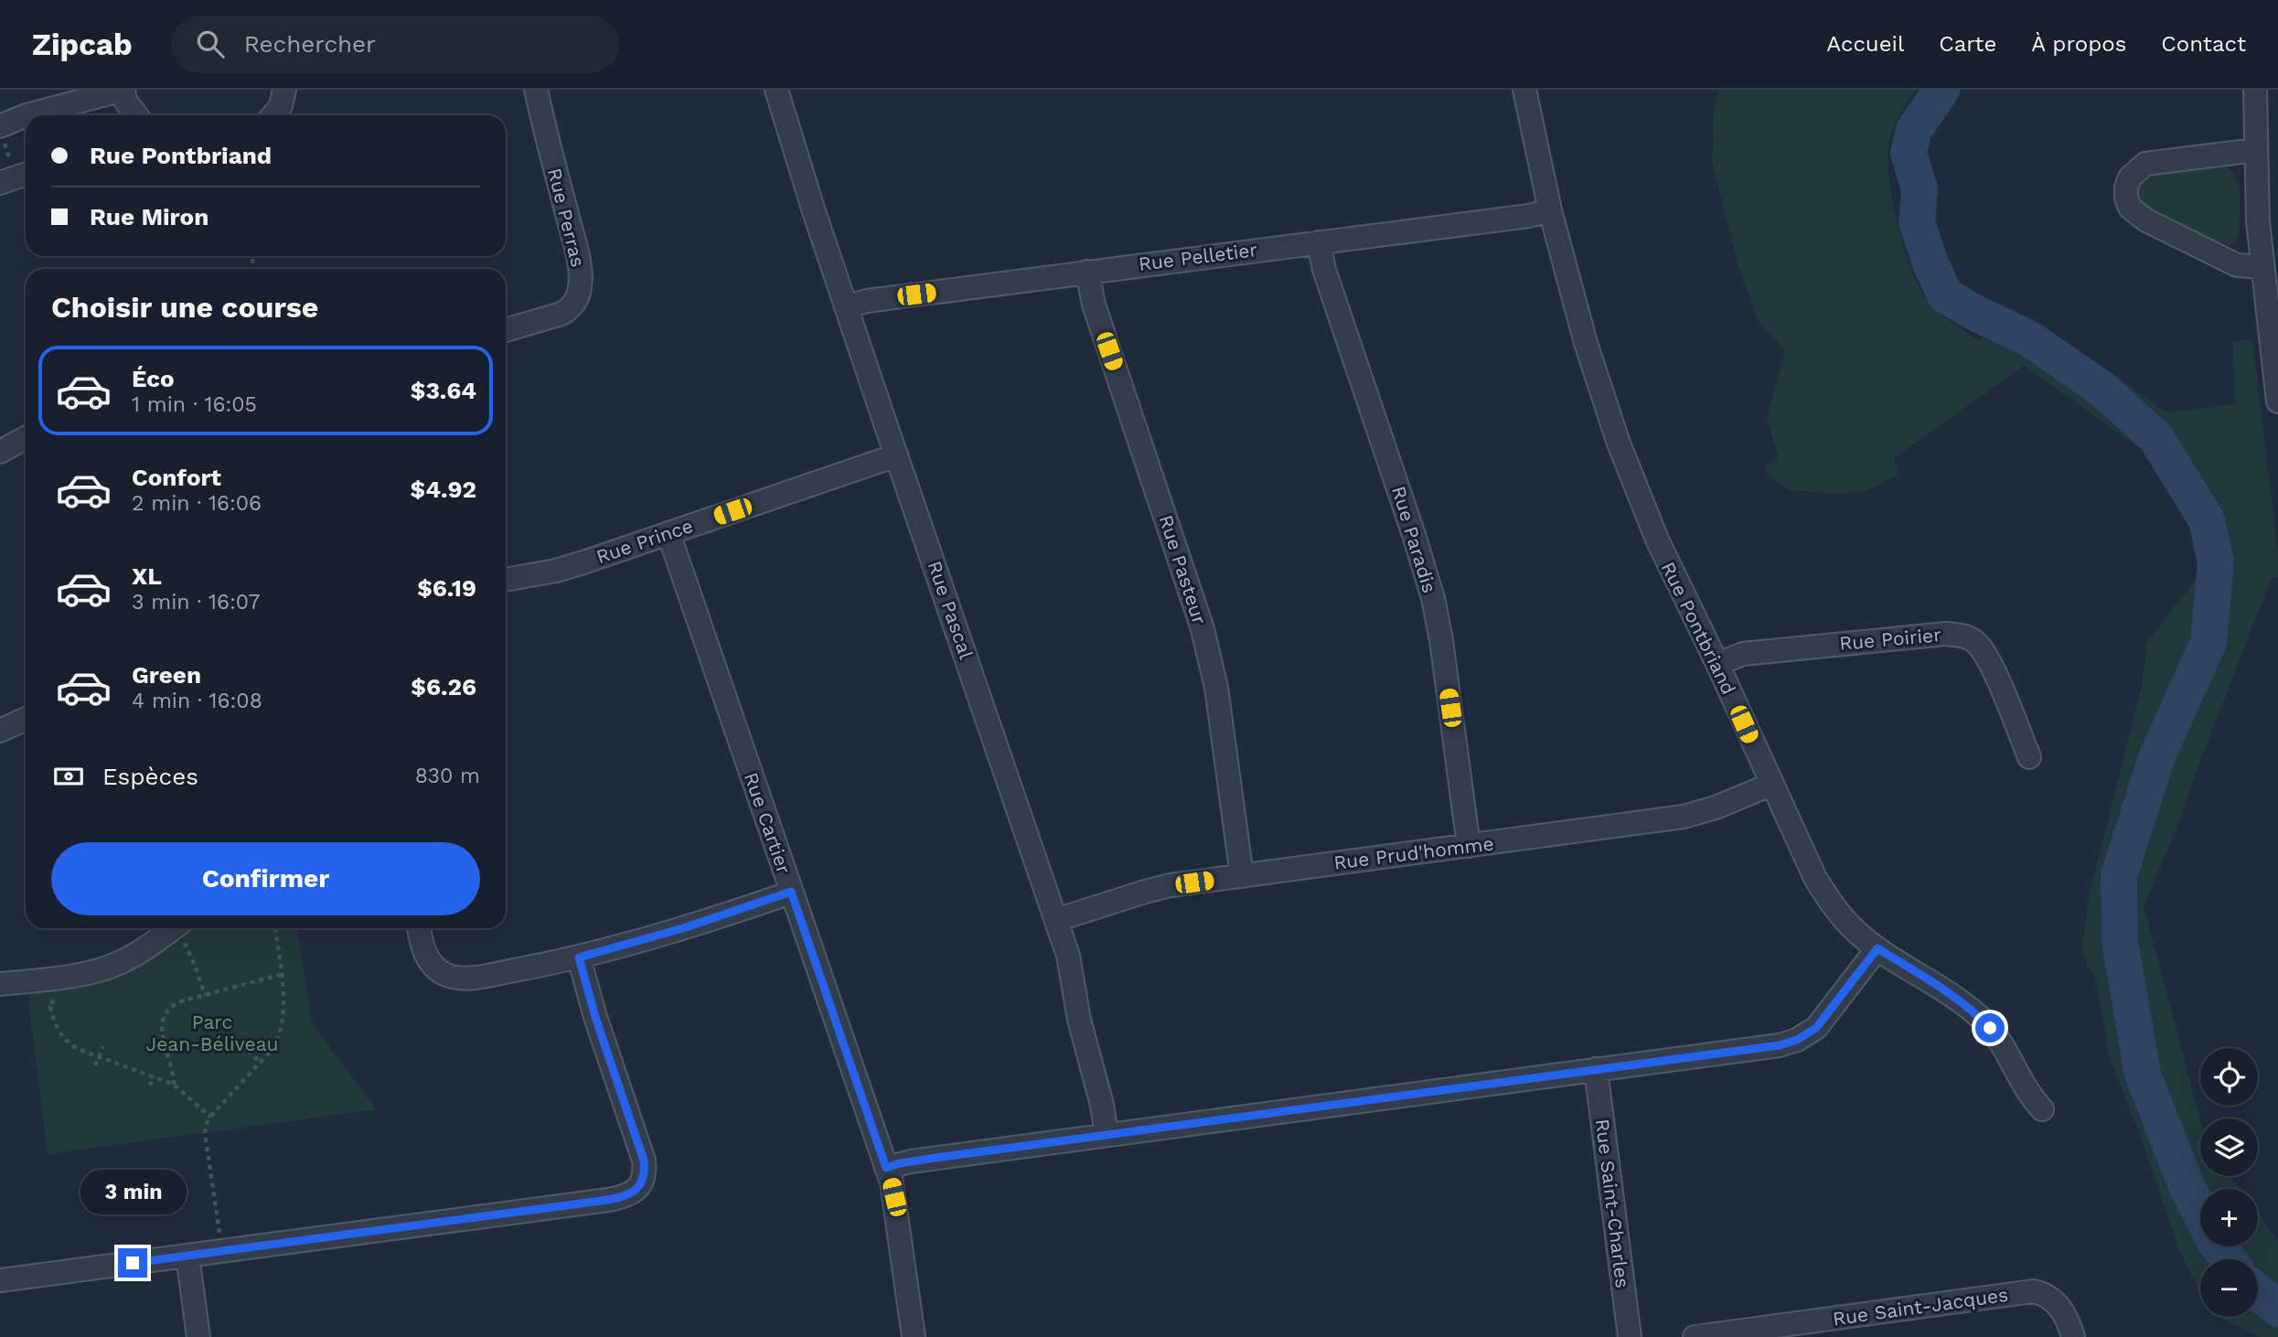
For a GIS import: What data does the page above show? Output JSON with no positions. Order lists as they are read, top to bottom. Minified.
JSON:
{"streets":{"street":["Rue Perras","Rue Pelletier","Rue Paradis","Rue Prince","Rue Pasteur","Rue Pascal","Rue Pontbriand","Rue Poirier","Rue Cartier","Rue Prud'homme","Rue Saint-Charles","Rue Saint-Jacques"]},"crossings":[["Rue Pelletier","Rue Paradis"],["Rue Pelletier","Rue Pasteur"],["Rue Pelletier","Rue Pascal"],["Rue Pelletier","Rue Pontbriand"],["Rue Paradis","Rue Prud'homme"],["Rue Prince","Rue Pascal"],["Rue Prince","Rue Cartier"],["Rue Pasteur","Rue Prud'homme"],["Rue Pascal","Rue Prud'homme"],["Rue Pontbriand","Rue Poirier"],["Rue Pontbriand","Rue Prud'homme"]],"parks":["Parc Jean-Béliveau"],"page":{"header":"Zipcab","search":"Rechercher","nav":["Accueil","Carte","À propos","Contact"],"banner":["Rue Pontbriand","Rue Miron"],"heading":"Choisir une course","list":[{"name":"Éco","note":"1 min · 16:05","value":"$3.64"},{"name":"Confort","note":"2 min · 16:06","value":"$4.92"},{"name":"XL","note":"3 min · 16:07","value":"$6.19"},{"name":"Green","note":"4 min · 16:08","value":"$6.26"}],"pay":["Espèces","830 m"],"buttons":"Confirmer","map_buttons":["+","−"],"bubble":"3 min"}}
